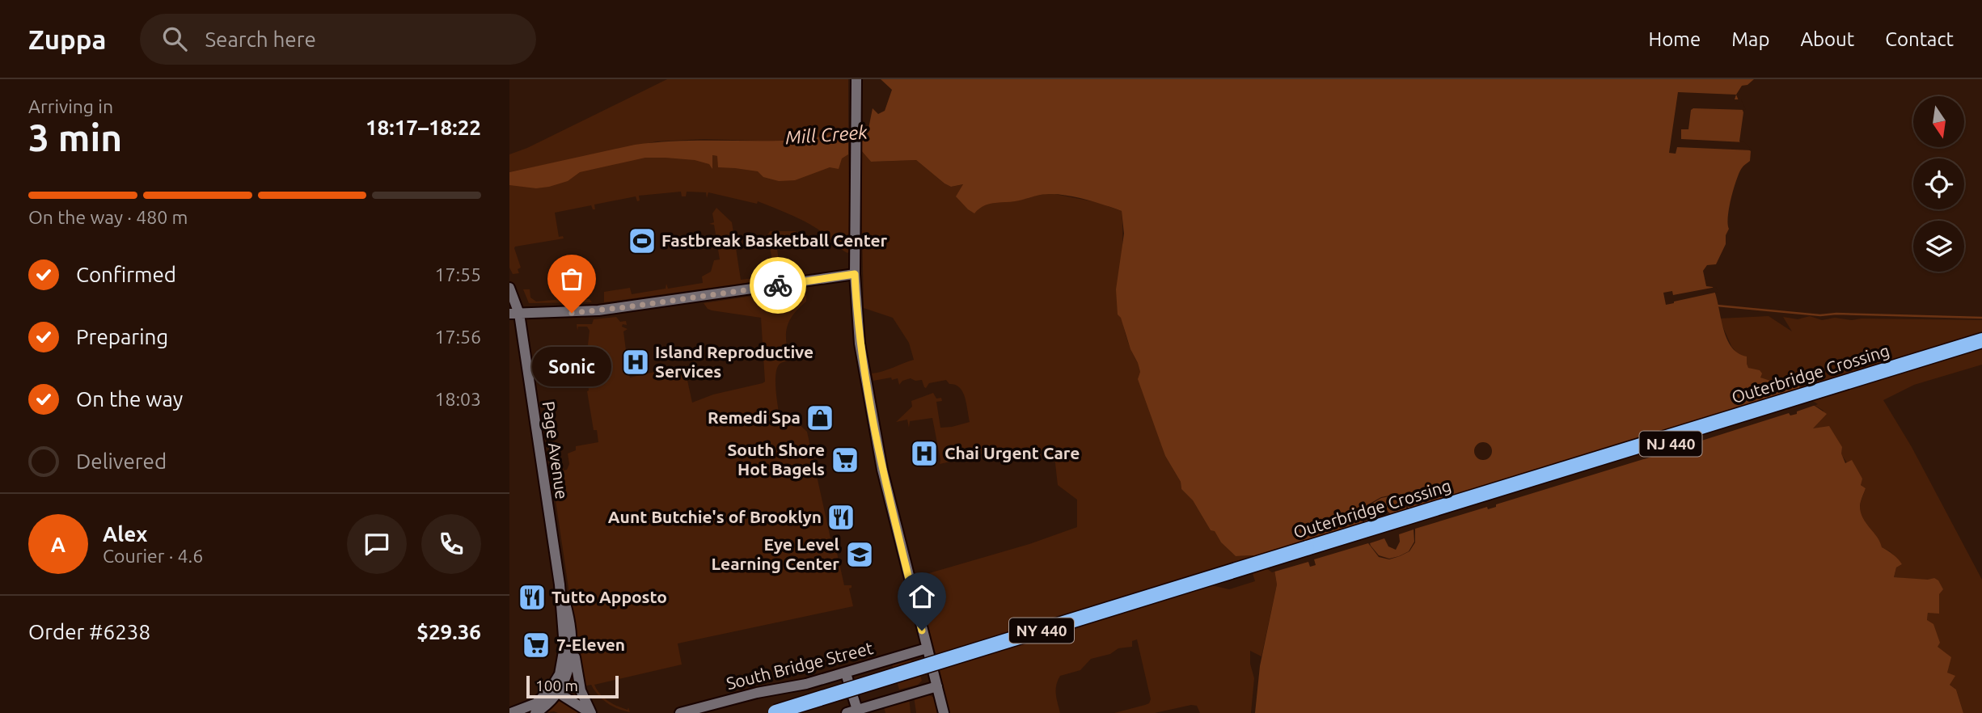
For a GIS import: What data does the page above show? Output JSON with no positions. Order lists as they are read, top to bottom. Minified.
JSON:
{"streets":{"highway":["Outerbridge Crossing","NJ 440","NY 440"],"street":["Page Avenue","South Bridge Street"]},"water":["Mill Creek"],"places":{"sports":["Fastbreak Basketball Center"],"other":["Sonic"],"hospital":["Island Reproductive Services","Chai Urgent Care"],"shop":["Remedi Spa"],"supermarket":["South Shore Hot Bagels","7-Eleven"],"restaurant":["Aunt Butchie's of Brooklyn","Tutto Apposto"],"school or university":["Eye Level Learning Center"]},"scale_bar":"100 m","north":"bottom","page":{"header":"Zuppa","search":"Search here","nav":["Home","Map","About","Contact"],"heading":["3 min","Arriving in","18:17–18:22"],"panel":["Alex","Courier · 4.6","Order #6238","$29.36"],"bar":"On the way · 480 m","list":[["Confirmed","17:55"],["Preparing","17:56"],["On the way","18:03"],"Delivered"],"bubble":"Sonic","round":"A","scale":"100 m"}}
